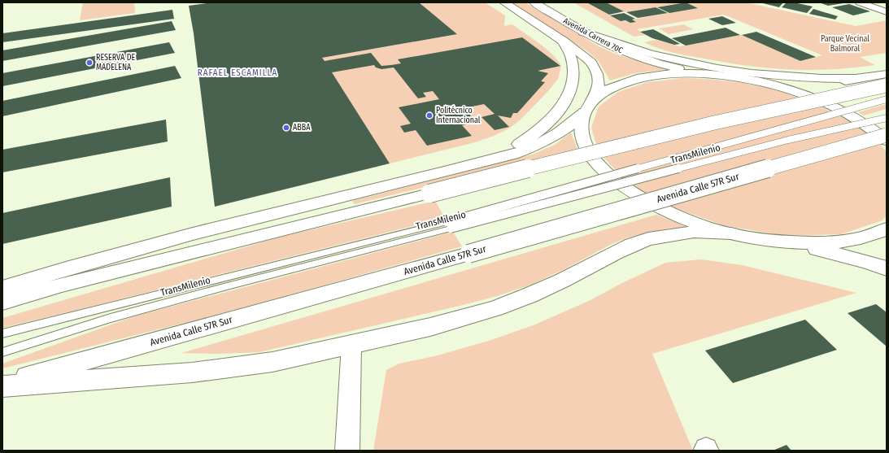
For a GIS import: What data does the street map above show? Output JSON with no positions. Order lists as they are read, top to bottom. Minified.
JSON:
{"streets":{"main road":["Avenida Carrera 70C","Avenida Calle 57R Sur"],"lane":["TransMilenio"]},"districts":["RAFAEL ESCAMILLA"],"parks":["Parque Vecinal Balmoral"],"places":["RESERVA DE MADELENA","Politécnico Internacional","ABBA"]}
